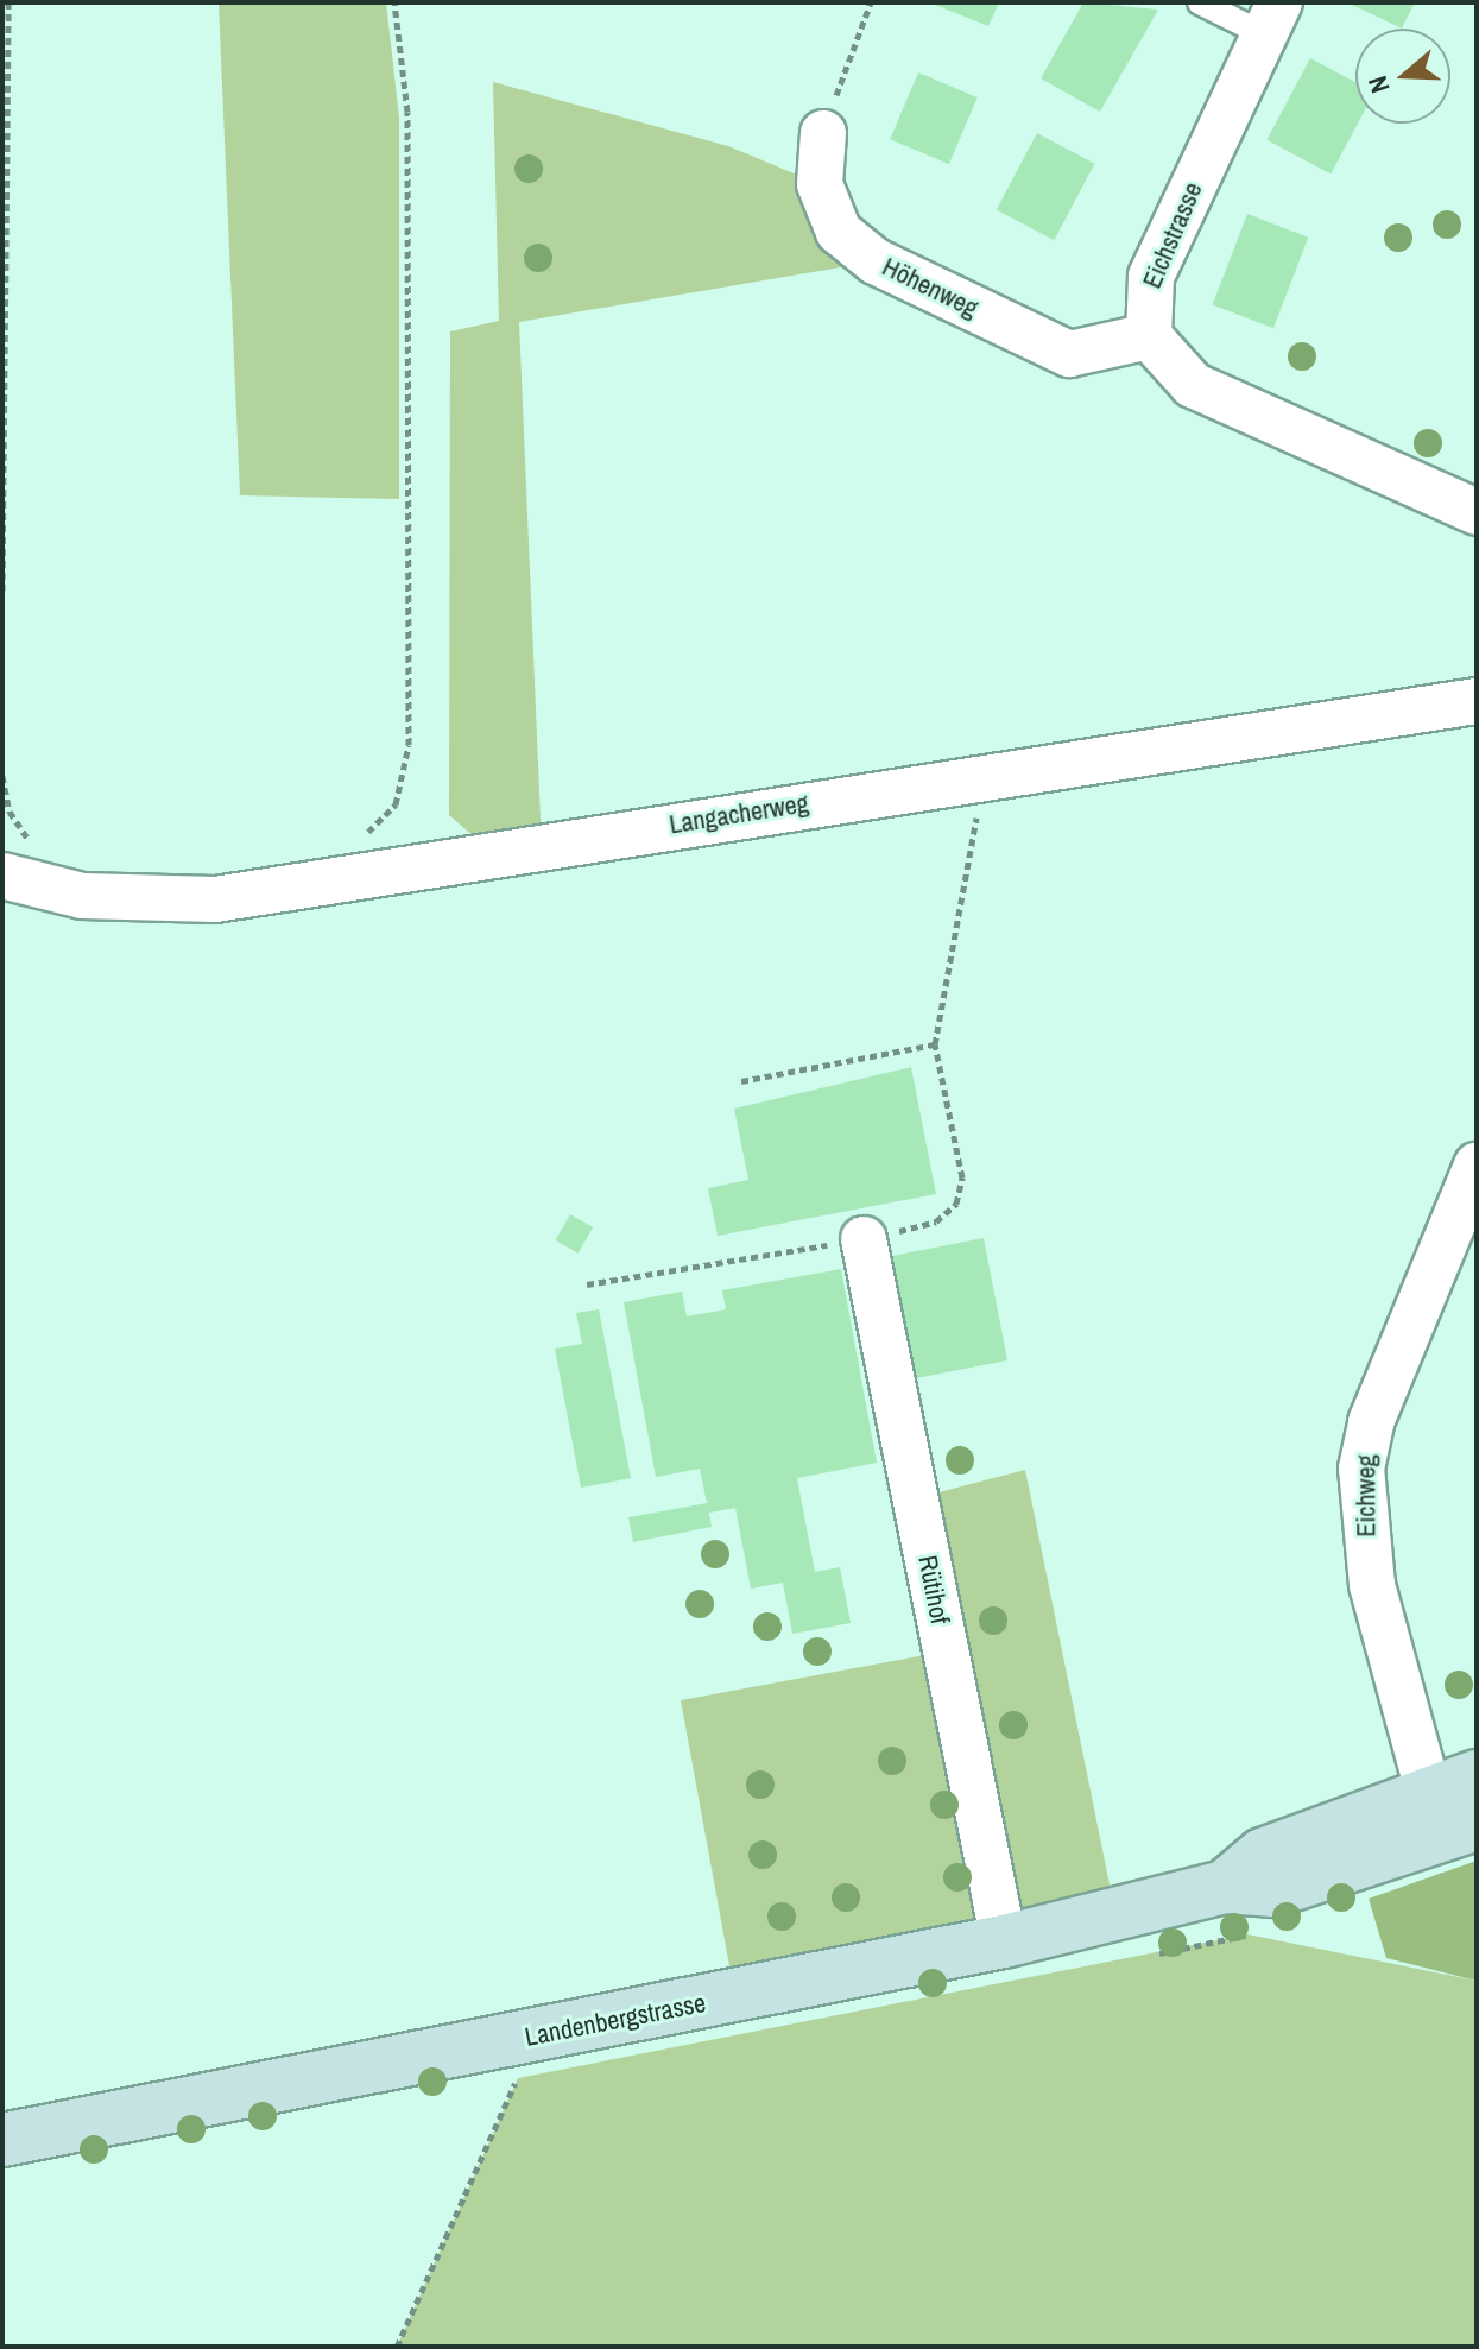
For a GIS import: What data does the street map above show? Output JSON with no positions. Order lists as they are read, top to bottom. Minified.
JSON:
{"streets":{"street":["Eichstrasse","Höhenweg","Langacherweg","Eichweg","Rütihof","Landenbergstrasse"]},"crossings":[["Eichstrasse","Höhenweg"],["Eichweg","Landenbergstrasse"],["Rütihof","Landenbergstrasse"]],"north":"left"}
